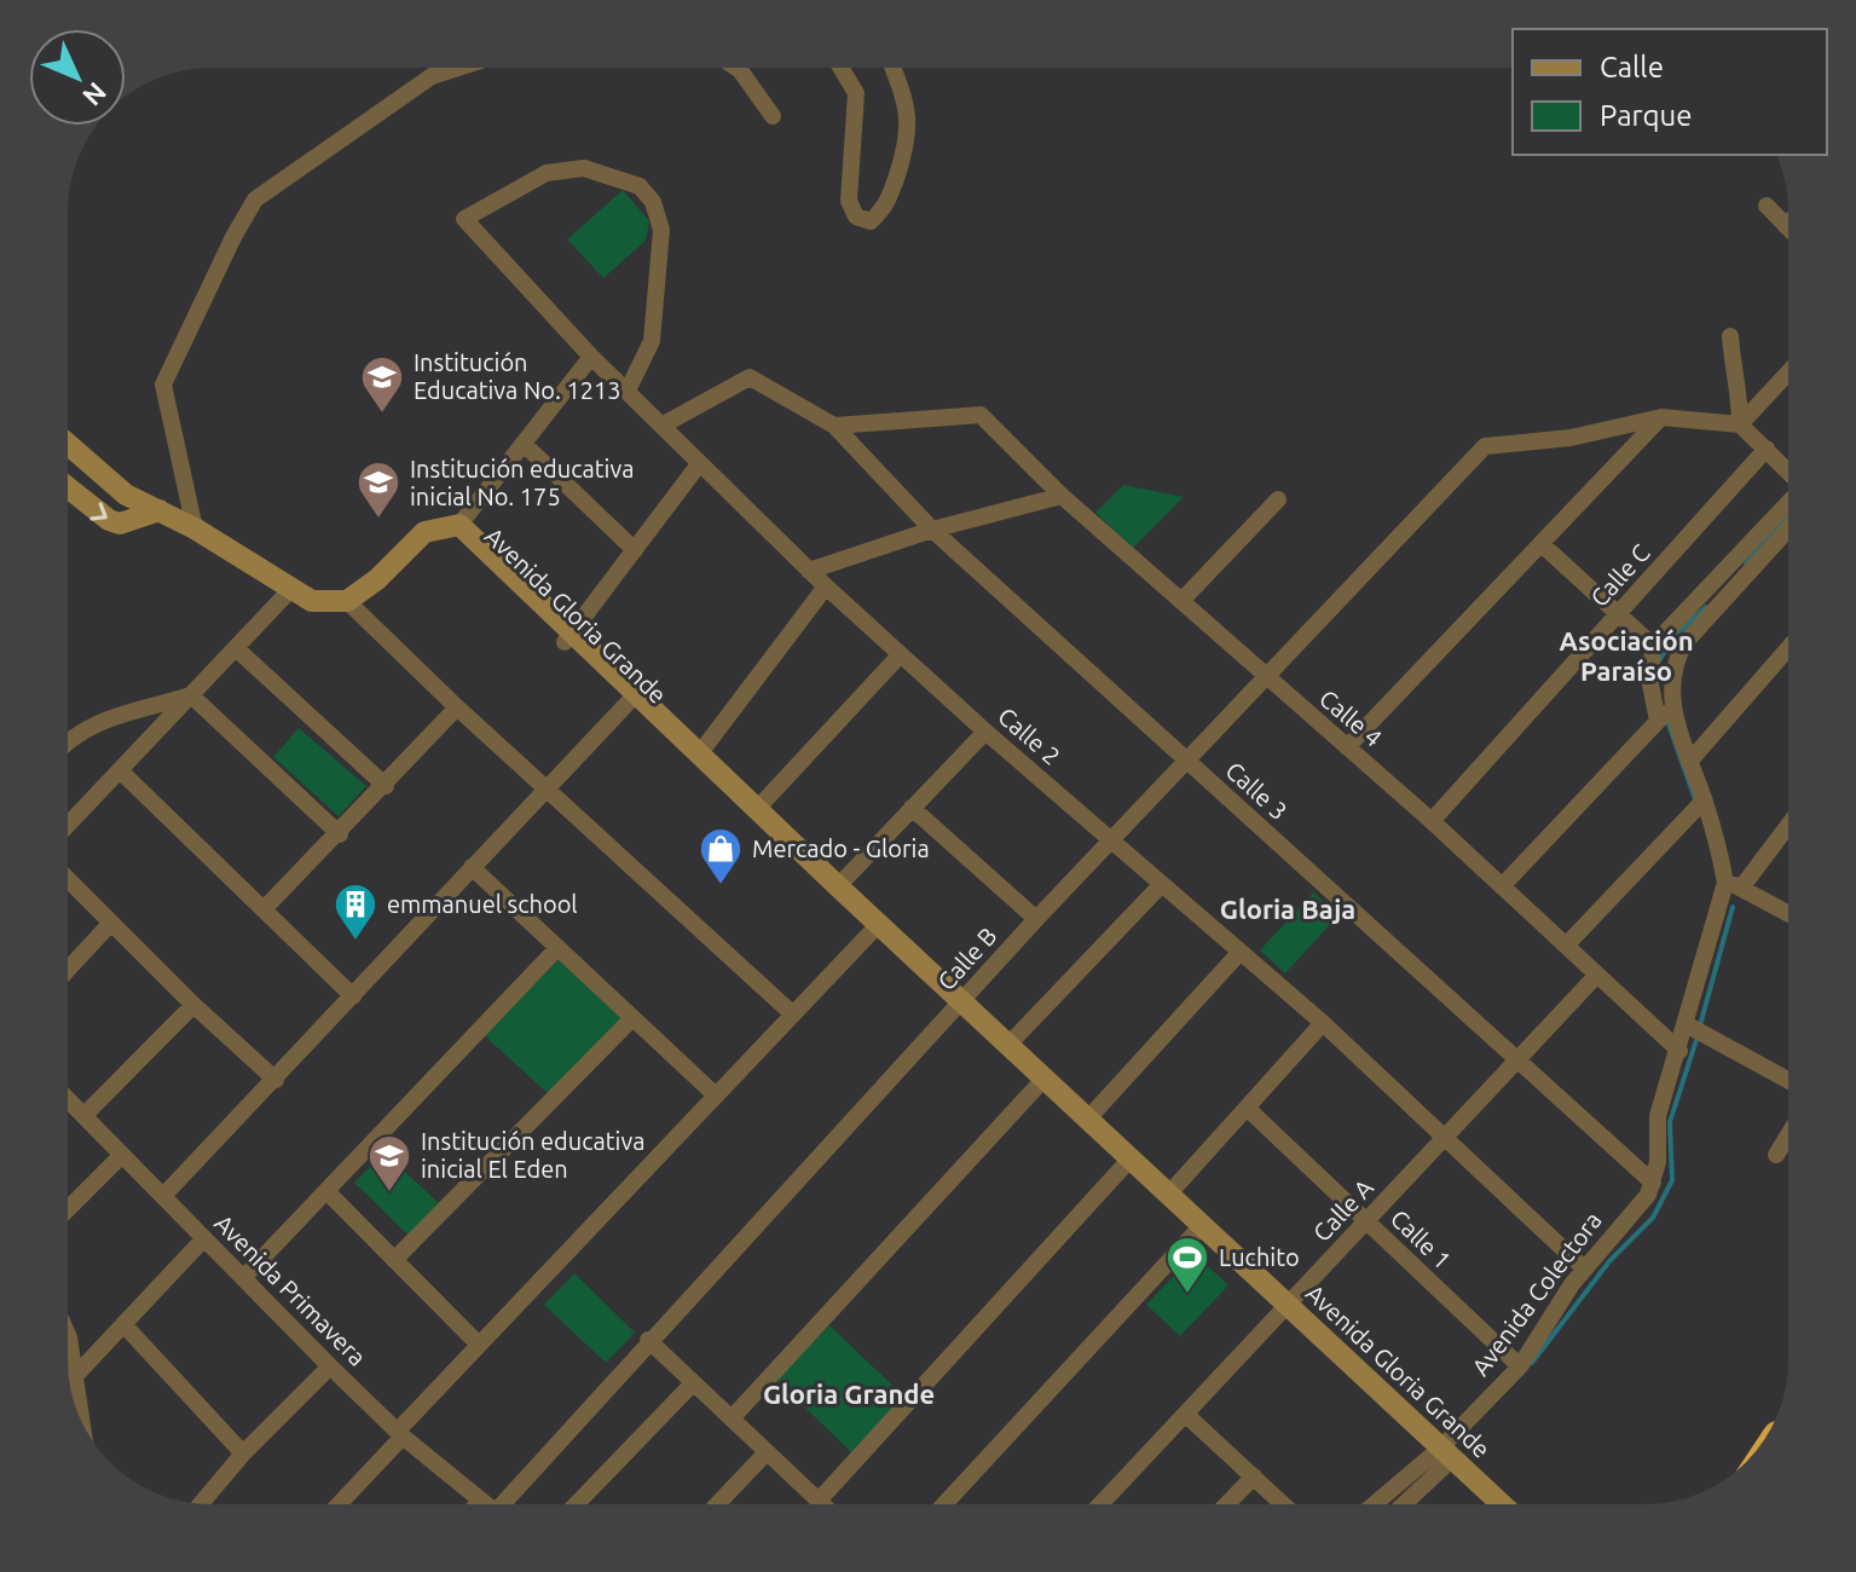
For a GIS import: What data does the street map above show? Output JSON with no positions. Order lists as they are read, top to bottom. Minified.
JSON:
{"streets":{"street":["Calle C","Avenida Gloria Grande","Calle 4","Calle 2","Calle 3","Calle B","Calle A","Calle 1","Avenida Primavera","Avenida Colectora"]},"crossings":[["Calle C","Calle 4"],["Avenida Gloria Grande","Calle B"],["Avenida Gloria Grande","Calle A"],["Avenida Gloria Grande","Avenida Colectora"],["Calle 4","Calle 3"],["Calle 4","Calle B"],["Calle 4","Calle A"],["Calle 2","Calle 3"],["Calle 2","Calle B"],["Calle 2","Calle A"],["Calle 2","Avenida Colectora"],["Calle 3","Calle B"],["Calle 3","Calle A"],["Calle 3","Avenida Colectora"],["Calle A","Calle 1"],["Calle 1","Avenida Colectora"]],"districts":["Asociación Paraíso","Gloria Baja","Gloria Grande"],"places":{"school or university":["Institución Educativa No. 1213","Institución educativa inicial No. 175","Institución educativa inicial El Eden"],"shop":["Mercado - Gloria"],"building":["emmanuel school"],"sports":["Luchito"]},"legend":["Calle","Parque"],"north":"bottom right"}
